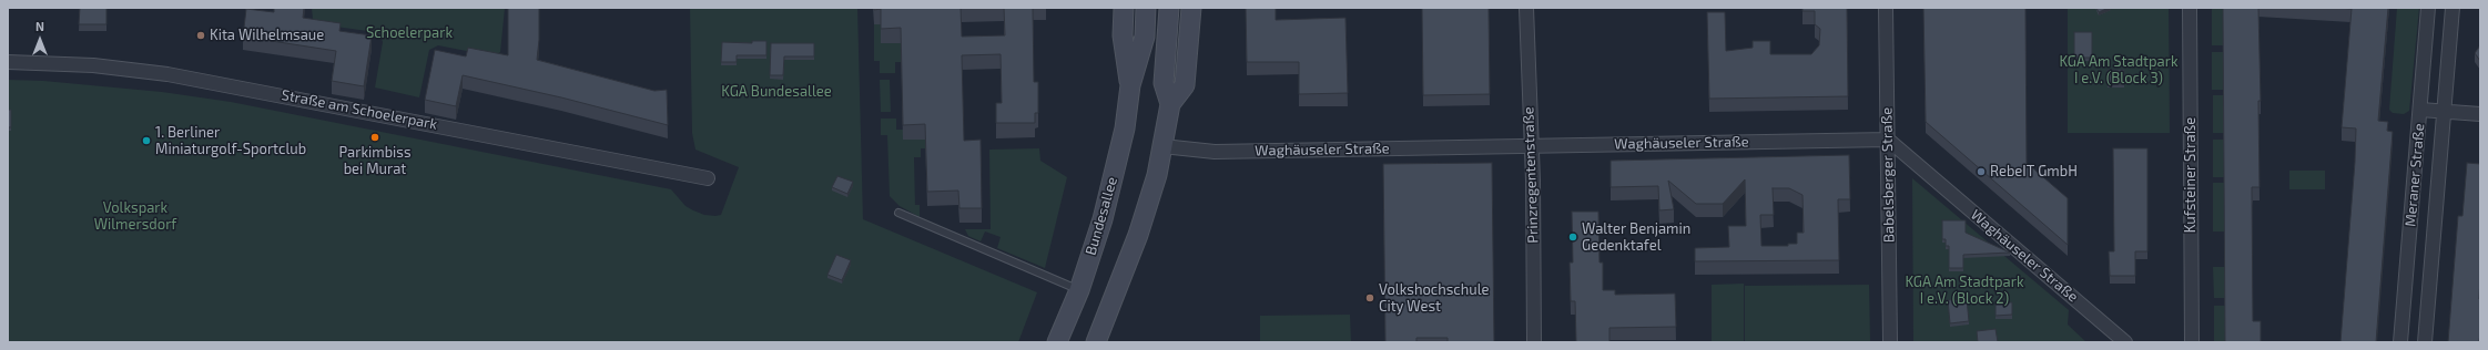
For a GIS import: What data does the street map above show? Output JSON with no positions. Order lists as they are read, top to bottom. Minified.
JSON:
{"streets":{"main road":["Bundesallee"],"street":["Straße am Schoelerpark","Waghäuseler Straße","Prinzregentenstraße","Babelsberger Straße","Kufsteiner Straße","Meraner Straße"]},"crossings":[["Waghäuseler Straße","Prinzregentenstraße"],["Waghäuseler Straße","Babelsberger Straße"]],"parks":["Schoelerpark","KGA Am Stadtpark I e.V. (Block 3)","KGA Bundesallee","Volkspark Wilmersdorf","KGA Am Stadtpark I e.V. (Block 2)"],"places":["Kita Wilhelmsaue","Parkimbiss bei Murat","1. Berliner Miniaturgolf-Sportclub","RebeIT GmbH","Walter Benjamin Gedenktafel","Volkshochschule City West"],"north":"top"}
